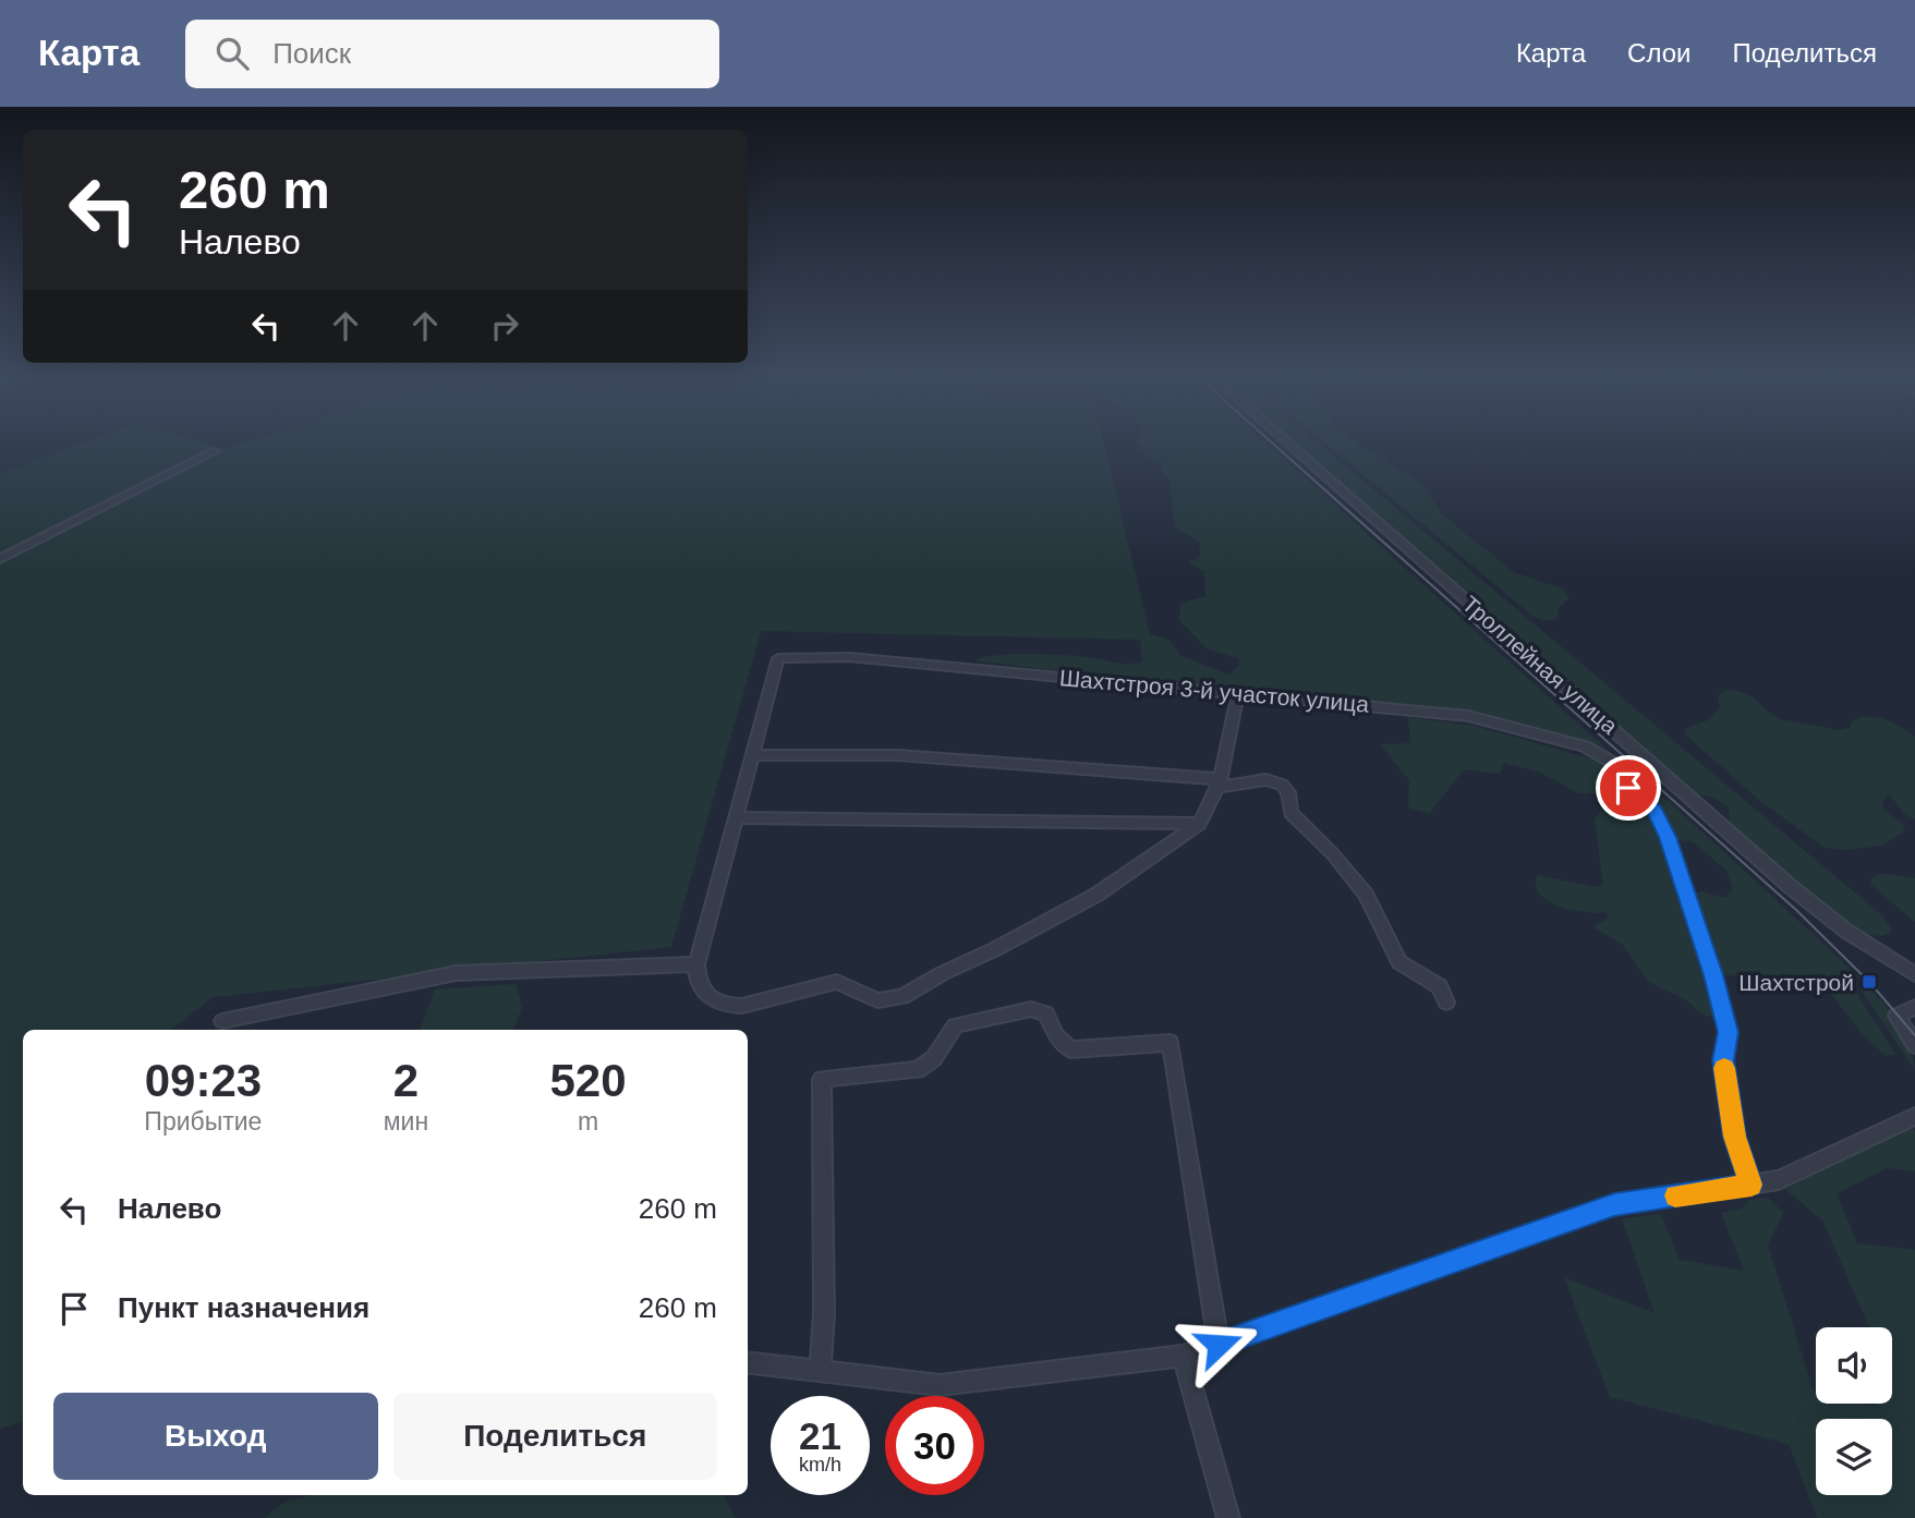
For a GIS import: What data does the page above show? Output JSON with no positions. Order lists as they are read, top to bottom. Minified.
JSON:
{"streets":{"street":["Троллейная улица","Шахтстроя 3-й участок улица"]},"places":{"transit":["Шахтстрой"]},"page":{"header":"Карта","search":"Поиск","nav":["Карта","Слои","Поделиться"],"turn":["260 m","Налево"],"eta":["09:23","Прибытие","2","мин","520","m"],"list":[{"name":"Налево","value":"260 m"},{"name":"Пункт назначения","value":"260 m"}],"buttons":["Выход","Поделиться"],"speed":"21 km/h","limit":"30"}}
